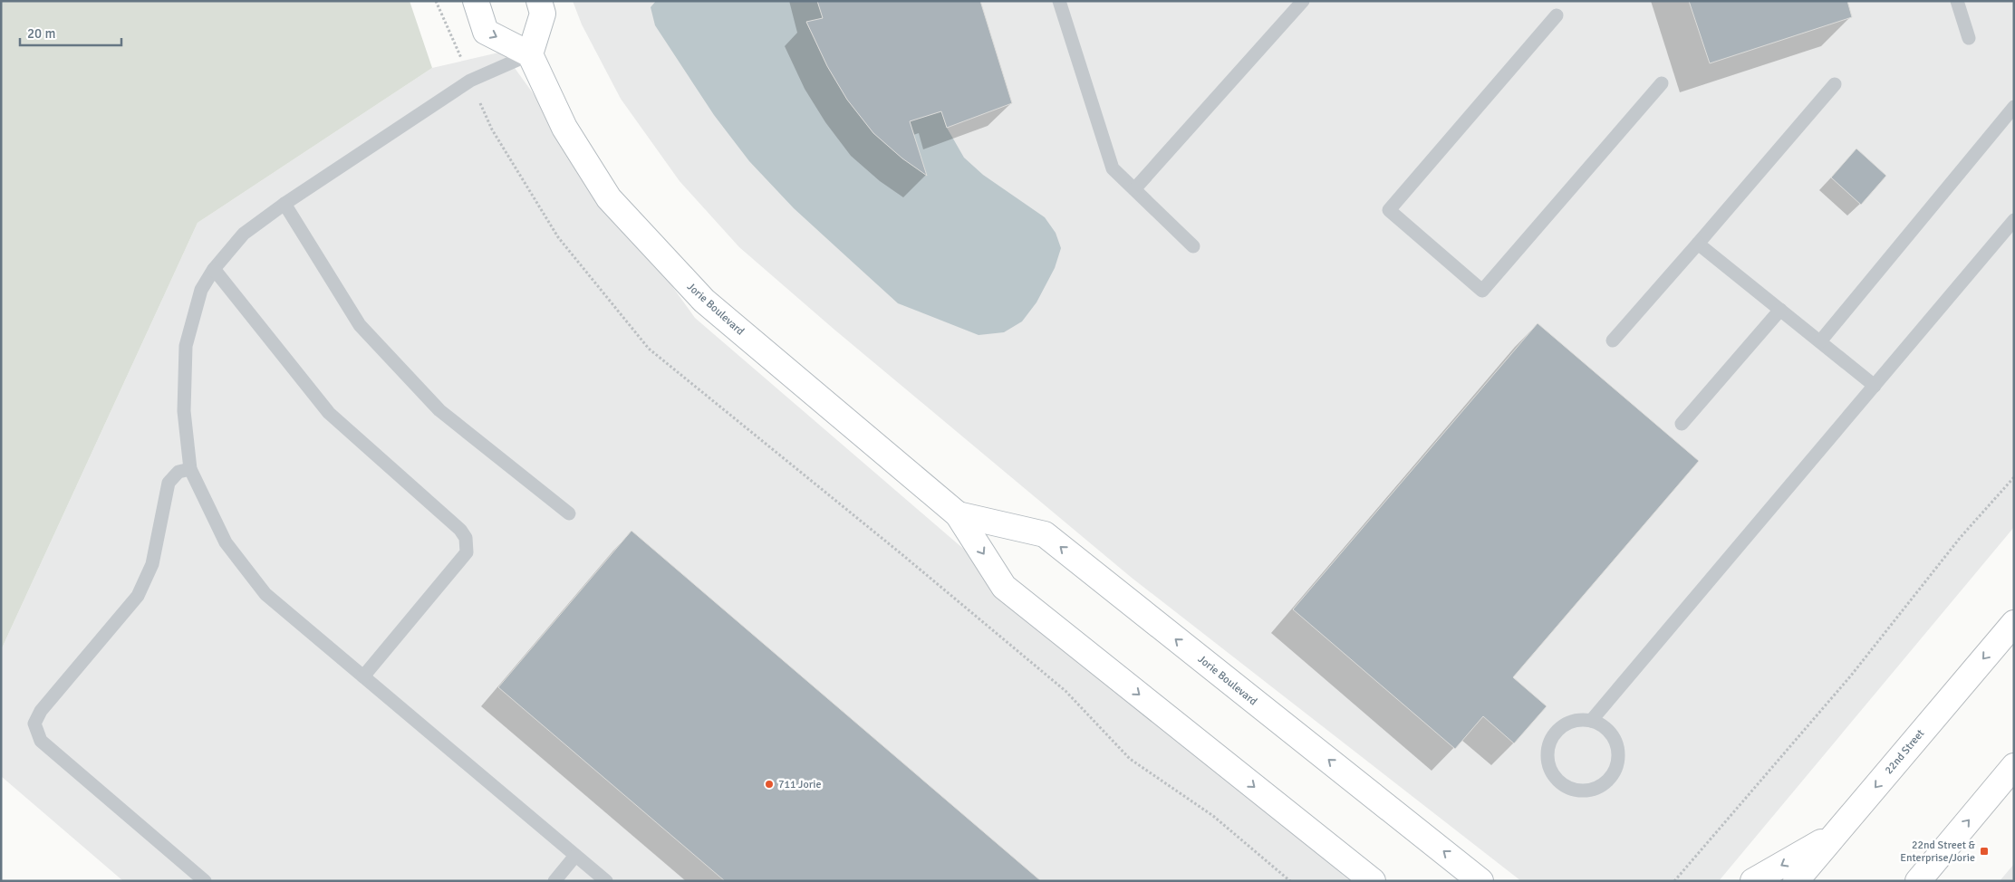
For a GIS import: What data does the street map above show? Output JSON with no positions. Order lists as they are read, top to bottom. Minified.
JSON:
{"streets":{"main road":["Jorie Boulevard","22nd Street"]},"places":{"other":["711 Jorie"],"transit":["22nd Street & Enterprise/Jorie"]},"scale_bar":"20 m"}
